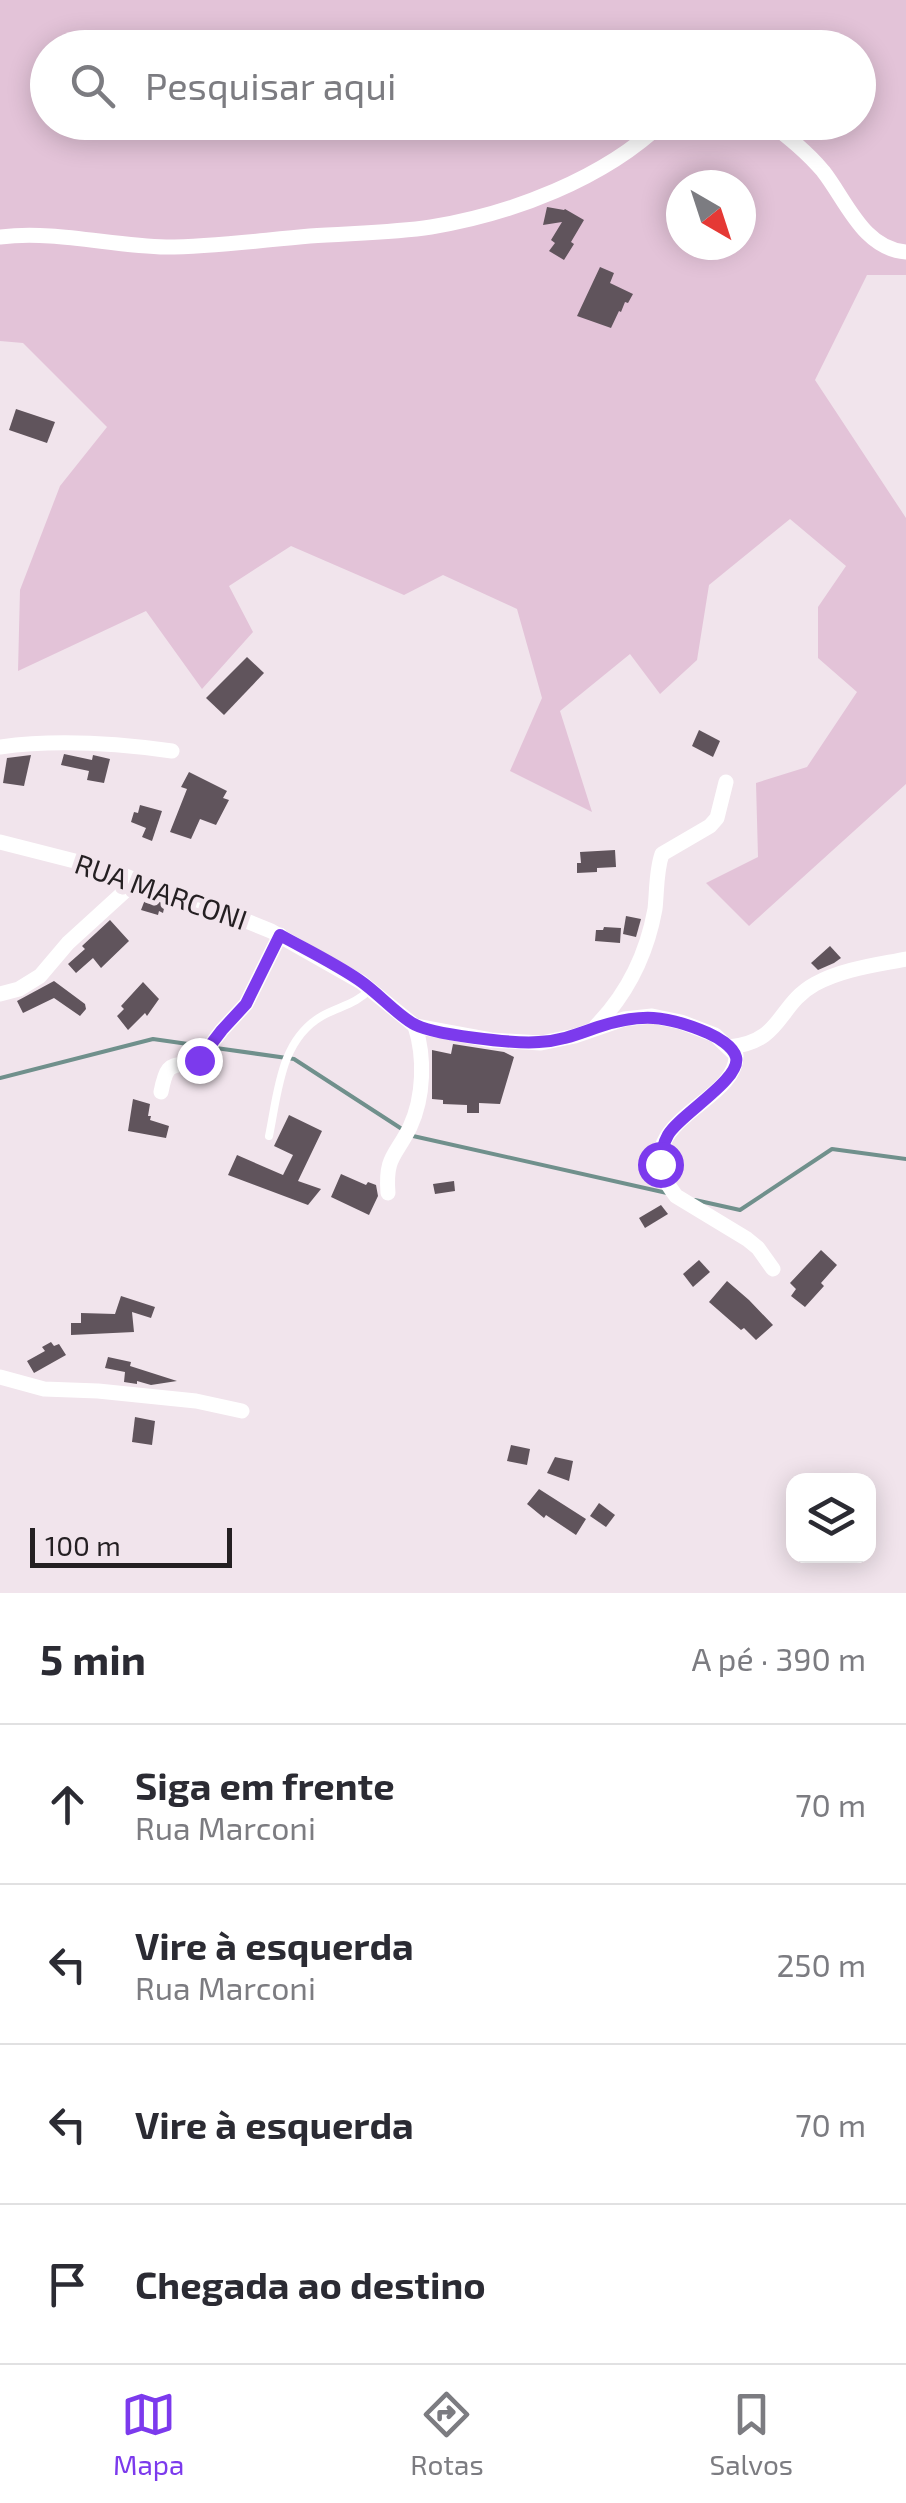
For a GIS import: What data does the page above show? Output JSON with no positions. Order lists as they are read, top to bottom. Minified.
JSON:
{"streets":{"street":["RUA MARCONI"]},"scale_bar":"100 m","north":"bottom right","page":{"search":"Pesquisar aqui","scale":"100 m","heading":["5 min","A pé · 390 m"],"list":[["Siga em frente","Rua Marconi","70 m"],["Vire à esquerda","Rua Marconi","250 m"],["Vire à esquerda","70 m"],"Chegada ao destino"],"nav":["Mapa","Rotas","Salvos"]}}
